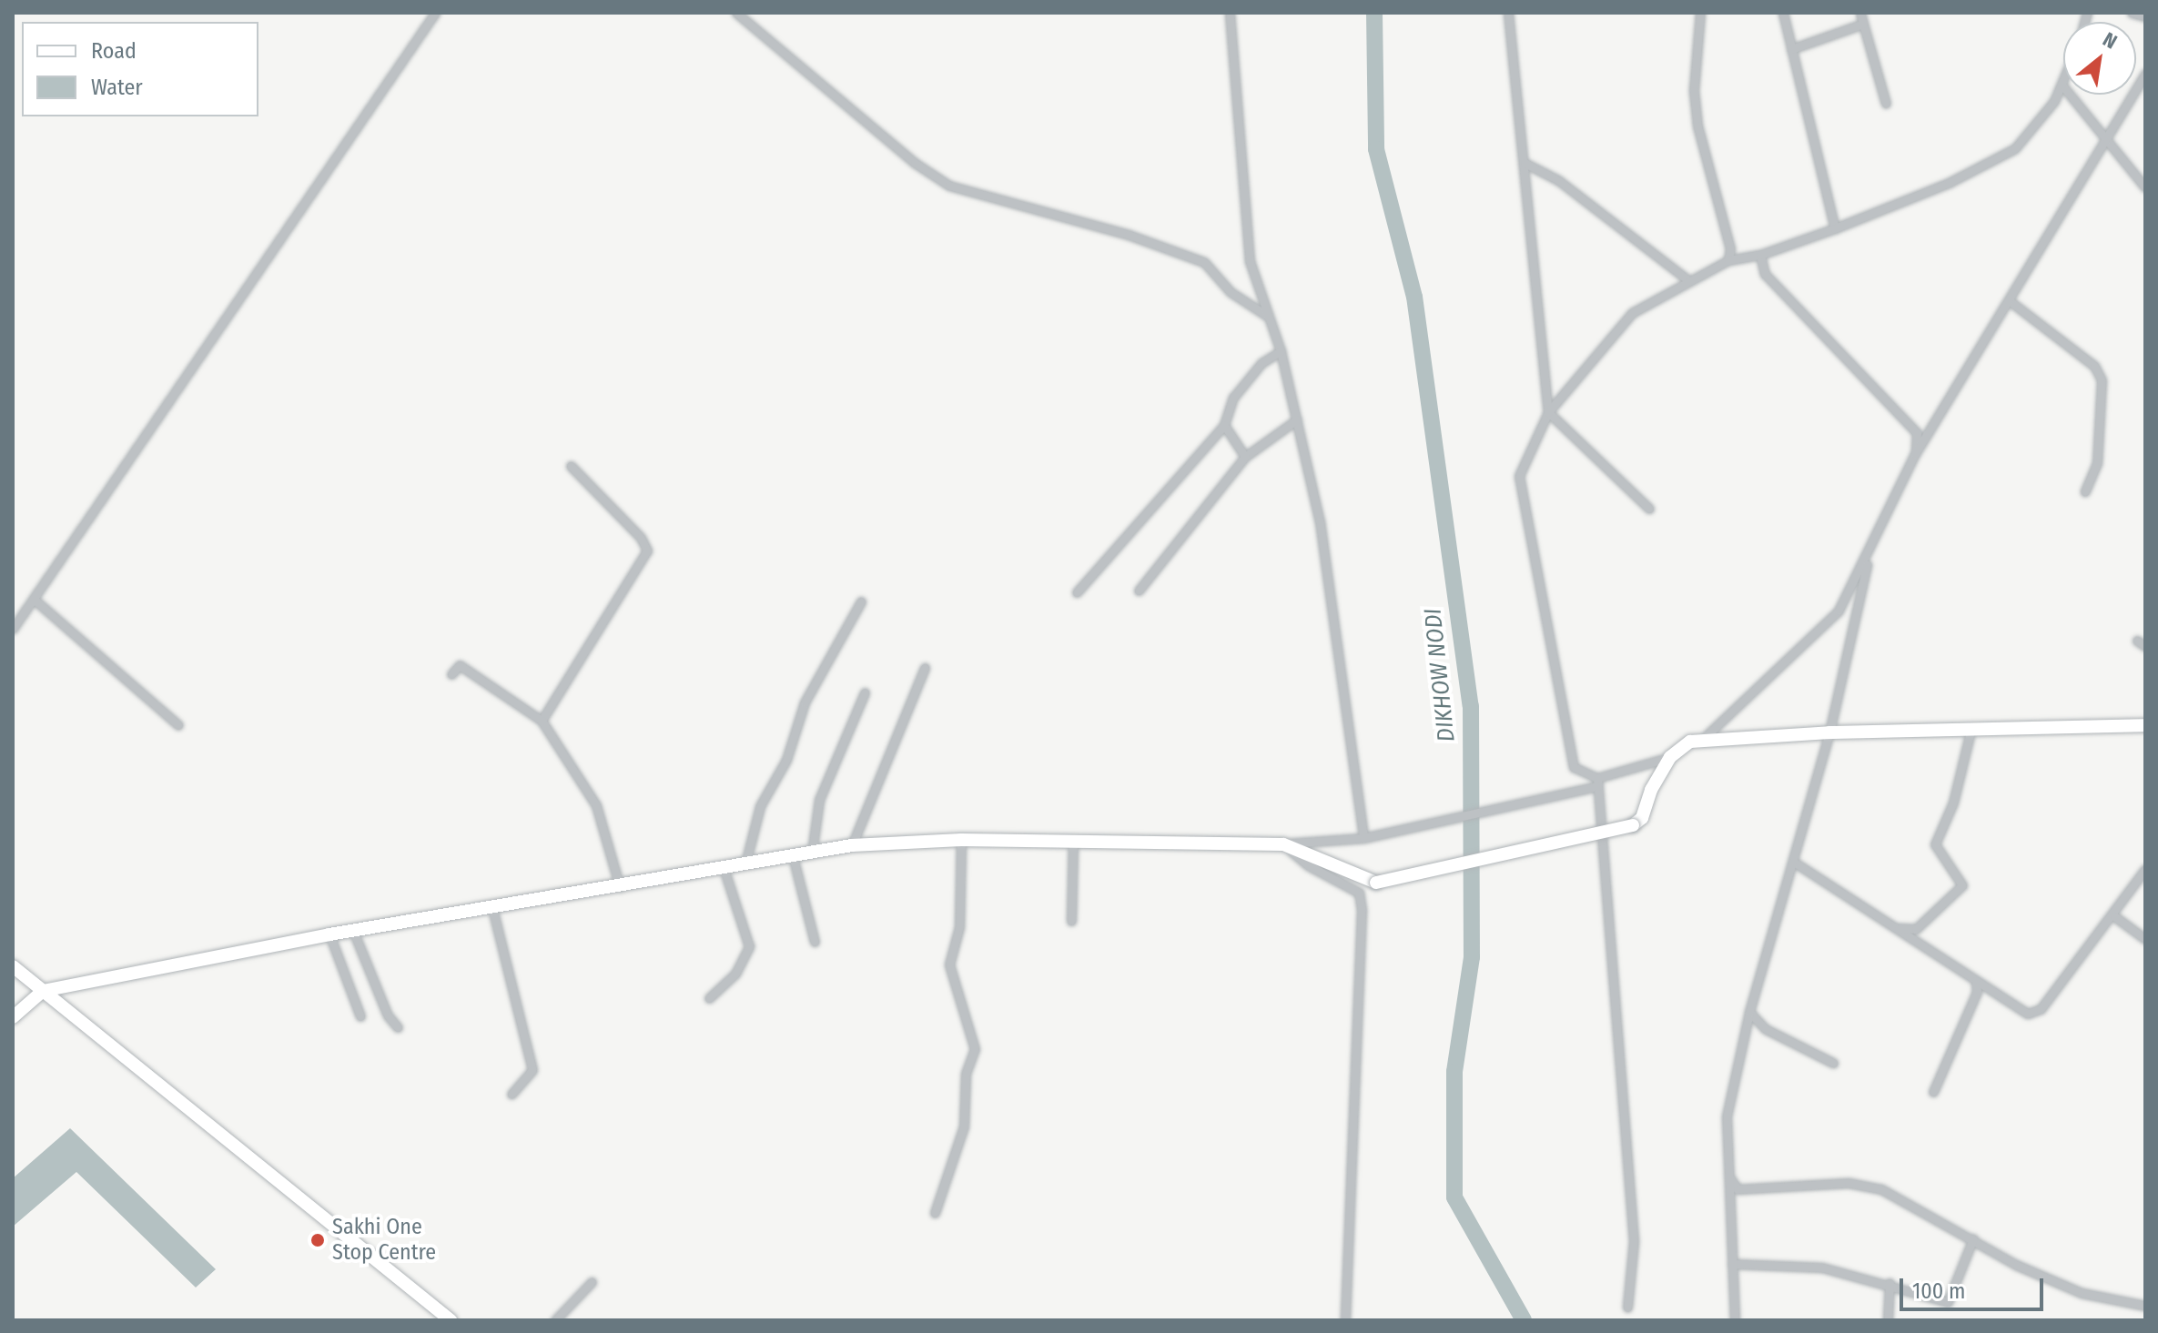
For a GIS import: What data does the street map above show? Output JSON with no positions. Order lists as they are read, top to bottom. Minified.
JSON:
{"water":["DIKHOW NODI"],"places":["Sakhi One Stop Centre"],"legend":["Road","Water"],"scale_bar":"100 m","north":"top right"}
